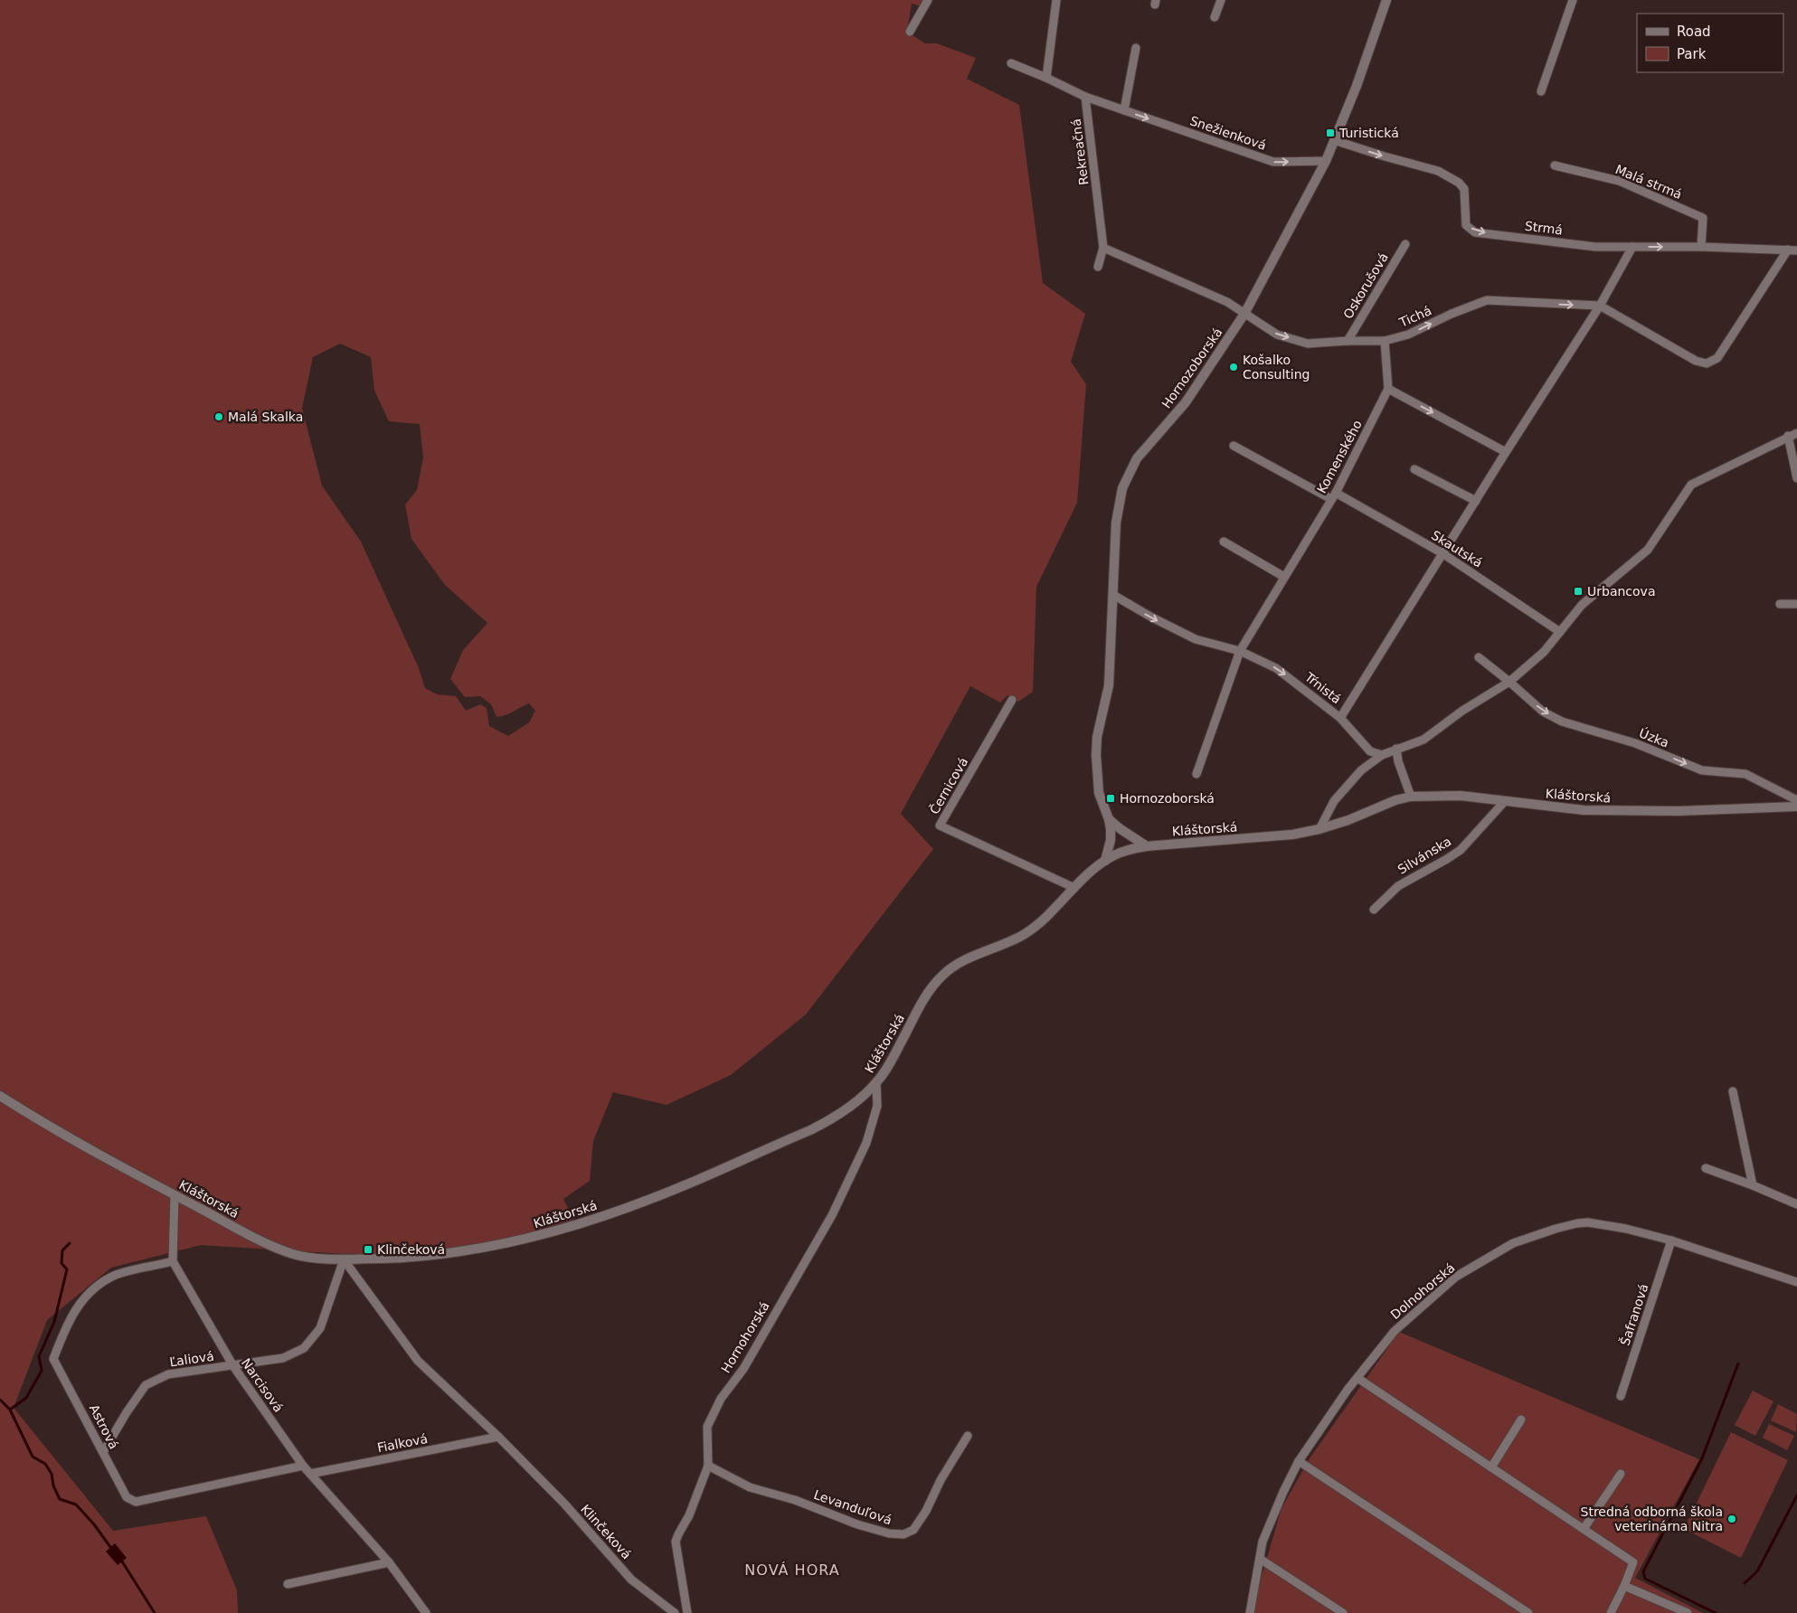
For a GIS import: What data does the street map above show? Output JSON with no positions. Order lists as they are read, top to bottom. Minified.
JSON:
{"streets":{"street":["Snežienková","Rekreačná","Malá strmá","Strmá","Oskorušová","Tichá","Hornozoborská","Komenského","Skautská","Tŕnistá","Úzka","Černicová","Kláštorská","Silvánska","Dolnohorská","Šafranová","Hornohorská","Ľaliová","Narcisová","Astrová","Fialková","Levanduľová","Klinčeková"]},"crossings":[["Snežienková","Rekreačná"],["Snežienková","Hornozoborská"],["Malá strmá","Strmá"],["Strmá","Hornozoborská"],["Oskorušová","Tichá"],["Tichá","Hornozoborská"],["Hornozoborská","Tŕnistá"],["Hornozoborská","Kláštorská"],["Komenského","Skautská"],["Komenského","Tŕnistá"],["Černicová","Kláštorská"],["Kláštorská","Silvánska"],["Kláštorská","Hornohorská"],["Kláštorská","Ľaliová"],["Kláštorská","Klinčeková"],["Dolnohorská","Šafranová"],["Hornohorská","Levanduľová"],["Ľaliová","Narcisová"],["Ľaliová","Astrová"],["Ľaliová","Klinčeková"],["Narcisová","Astrová"],["Narcisová","Fialková"],["Fialková","Klinčeková"]],"one_way":["Snežienková","Strmá","Tichá","Tŕnistá","Úzka"],"districts":["NOVÁ HORA"],"places":{"transit":["Turistická","Urbancova","Hornozoborská","Klinčeková"],"other":["Košalko Consulting","Malá Skalka","Stredná odborná škola veterinárna Nitra"]},"legend":["Road","Park"]}
